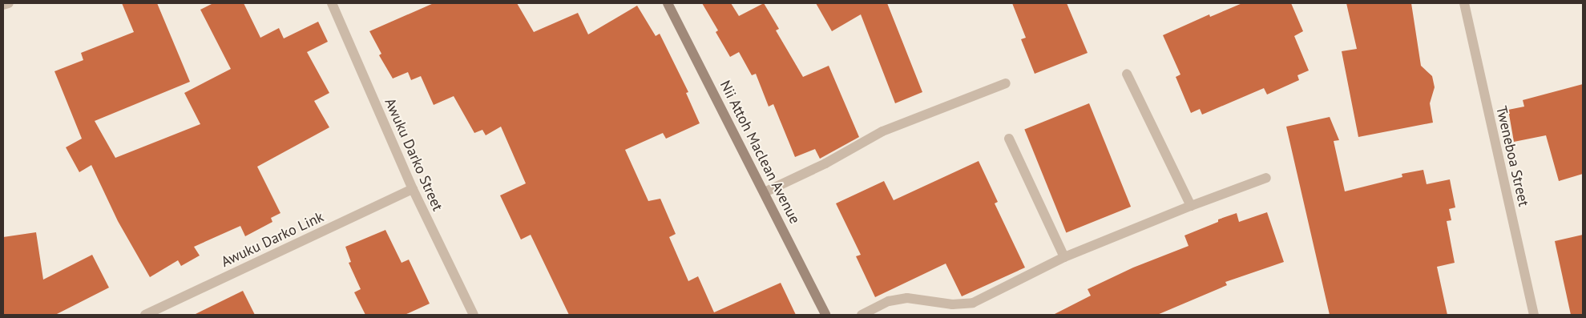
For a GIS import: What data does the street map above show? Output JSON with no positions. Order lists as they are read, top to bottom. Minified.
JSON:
{"streets":{"street":["Nii Attoh Maclean Avenue","Awuku Darko Street","Tweneboa Street","Awuku Darko Link"]},"crossings":[["Awuku Darko Street","Awuku Darko Link"]]}
